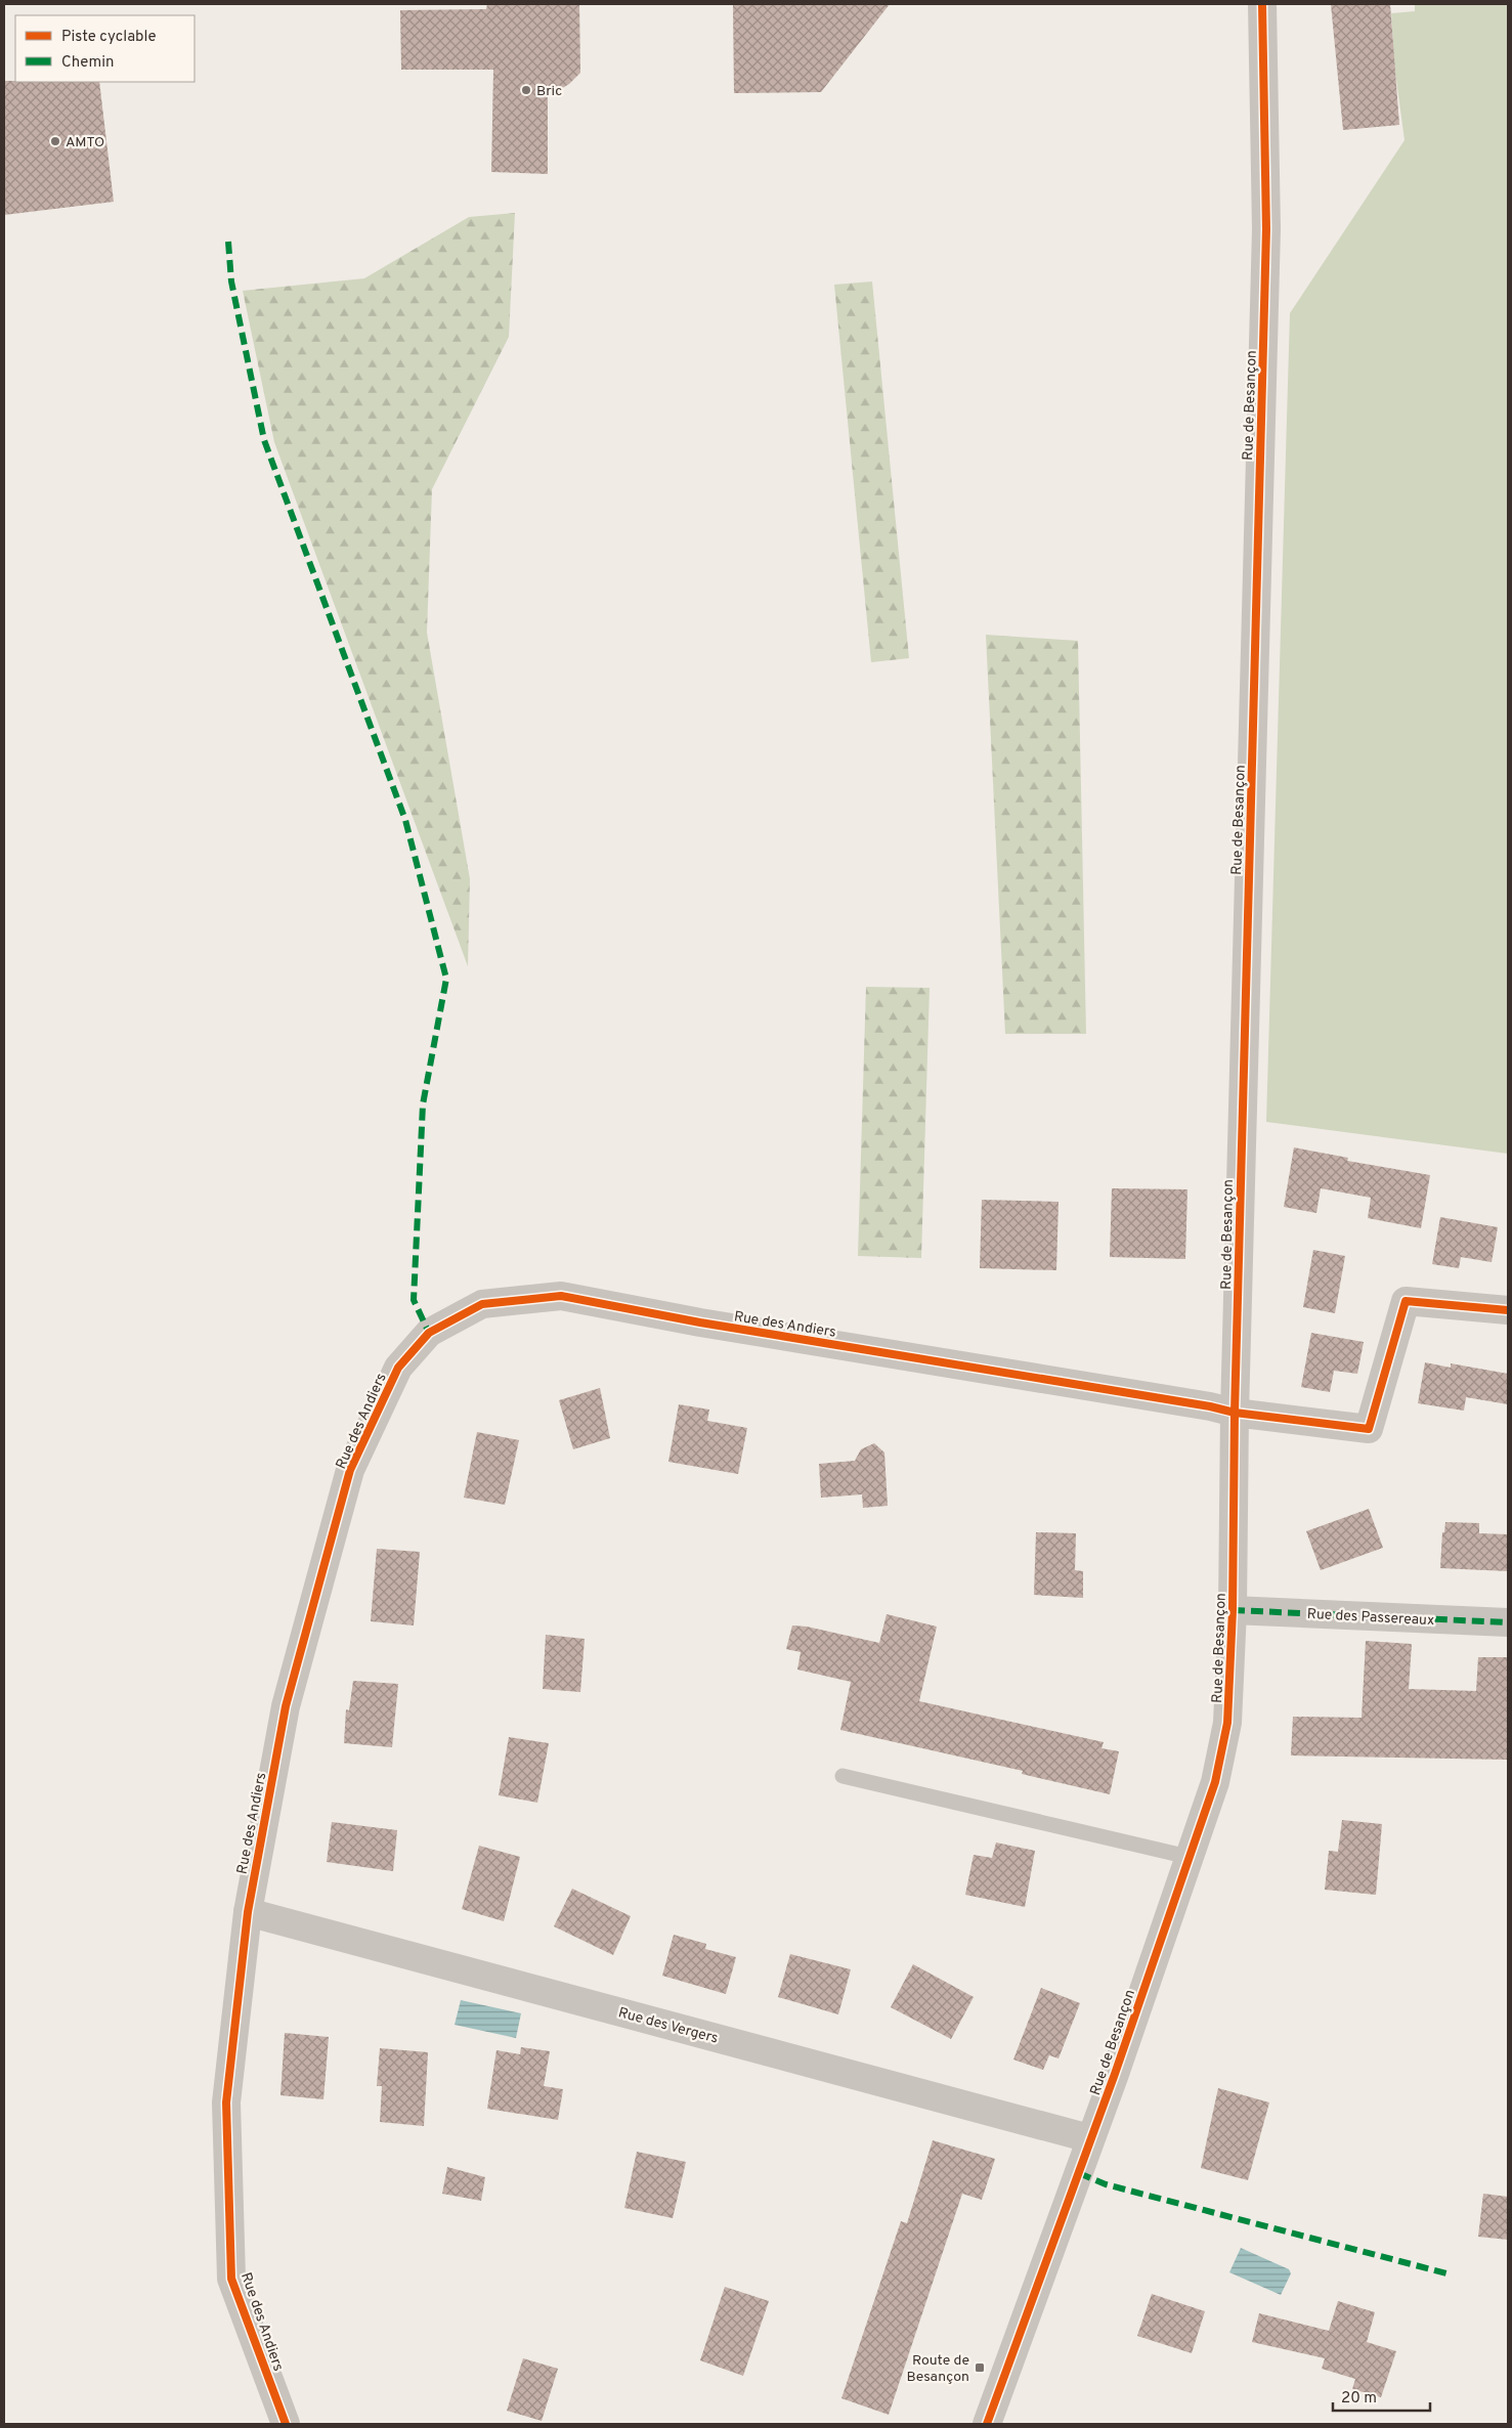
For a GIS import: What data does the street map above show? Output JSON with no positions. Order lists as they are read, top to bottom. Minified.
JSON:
{"streets":{"street":["Rue de Besançon","Rue des Andiers","Rue des Passereaux","Rue des Vergers"]},"crossings":[["Rue de Besançon","Rue des Andiers"],["Rue de Besançon","Rue des Passereaux"],["Rue de Besançon","Rue des Vergers"],["Rue des Andiers","Rue des Vergers"]],"places":{"other":["Bric","AMTO"],"transit":["Route de Besançon"]},"legend":["Piste cyclable","Chemin"],"scale_bar":"20 m"}
